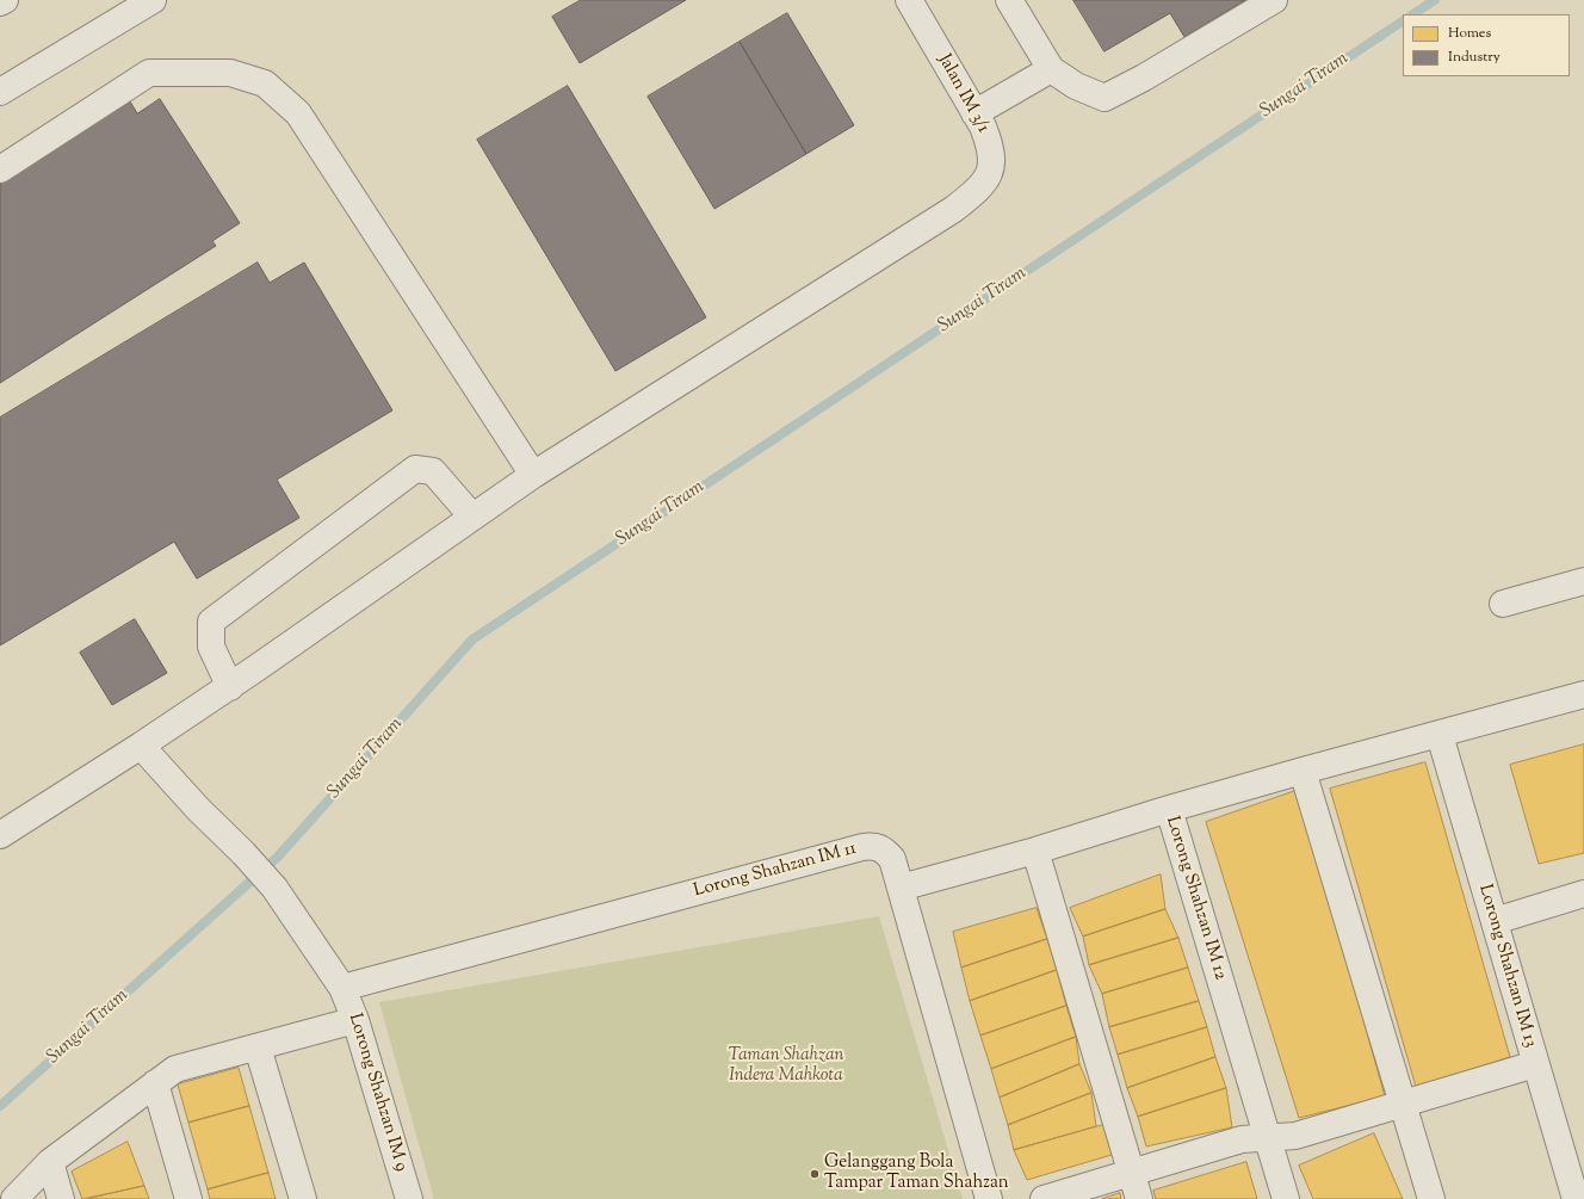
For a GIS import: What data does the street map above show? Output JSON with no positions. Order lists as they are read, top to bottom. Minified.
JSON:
{"streets":{"street":["Jalan IM 3/1","Lorong Shahzan IM 11","Lorong Shahzan IM 12","Lorong Shahzan IM 13","Lorong Shahzan IM 9"]},"crossings":[["Jalan IM 3/1","Lorong Shahzan IM 9"],["Lorong Shahzan IM 11","Lorong Shahzan IM 12"],["Lorong Shahzan IM 11","Lorong Shahzan IM 9"]],"water":["Sungai Tiram"],"parks":["Taman Shahzan Indera Mahkota"],"places":["Gelanggang Bola Tampar Taman Shahzan"],"legend":["Homes","Industry"]}
